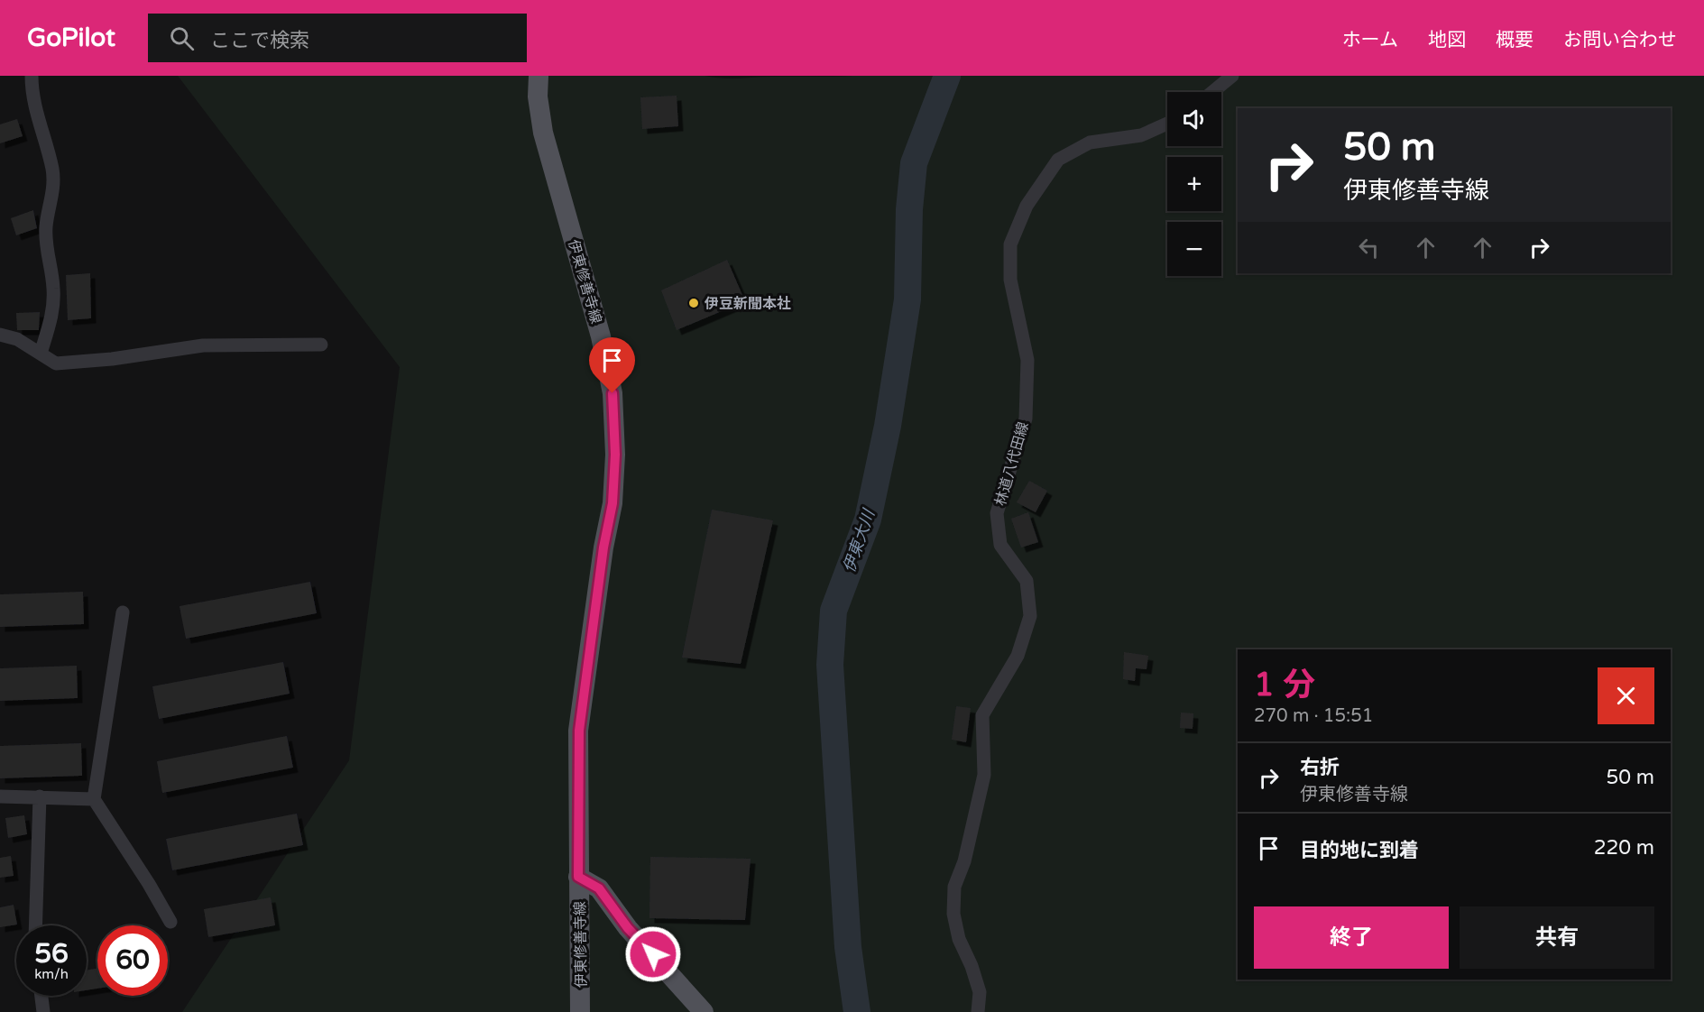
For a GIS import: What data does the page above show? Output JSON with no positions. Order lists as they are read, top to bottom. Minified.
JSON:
{"streets":{"main road":["伊東修善寺線"],"street":["林道八代田線"]},"water":["伊東大川"],"places":["伊豆新聞本社"],"page":{"header":"GoPilot","search":"ここで検索","nav":["ホーム","地図","概要","お問い合わせ"],"map_buttons":["+","−"],"turn":["50 m","伊東修善寺線"],"heading":["1 分","270 m · 15:51"],"list":[{"name":"右折","note":"伊東修善寺線","value":"50 m"},{"name":"目的地に到着","value":"220 m"}],"buttons":["終了","共有"],"speed":"56 km/h","limit":"60"}}
